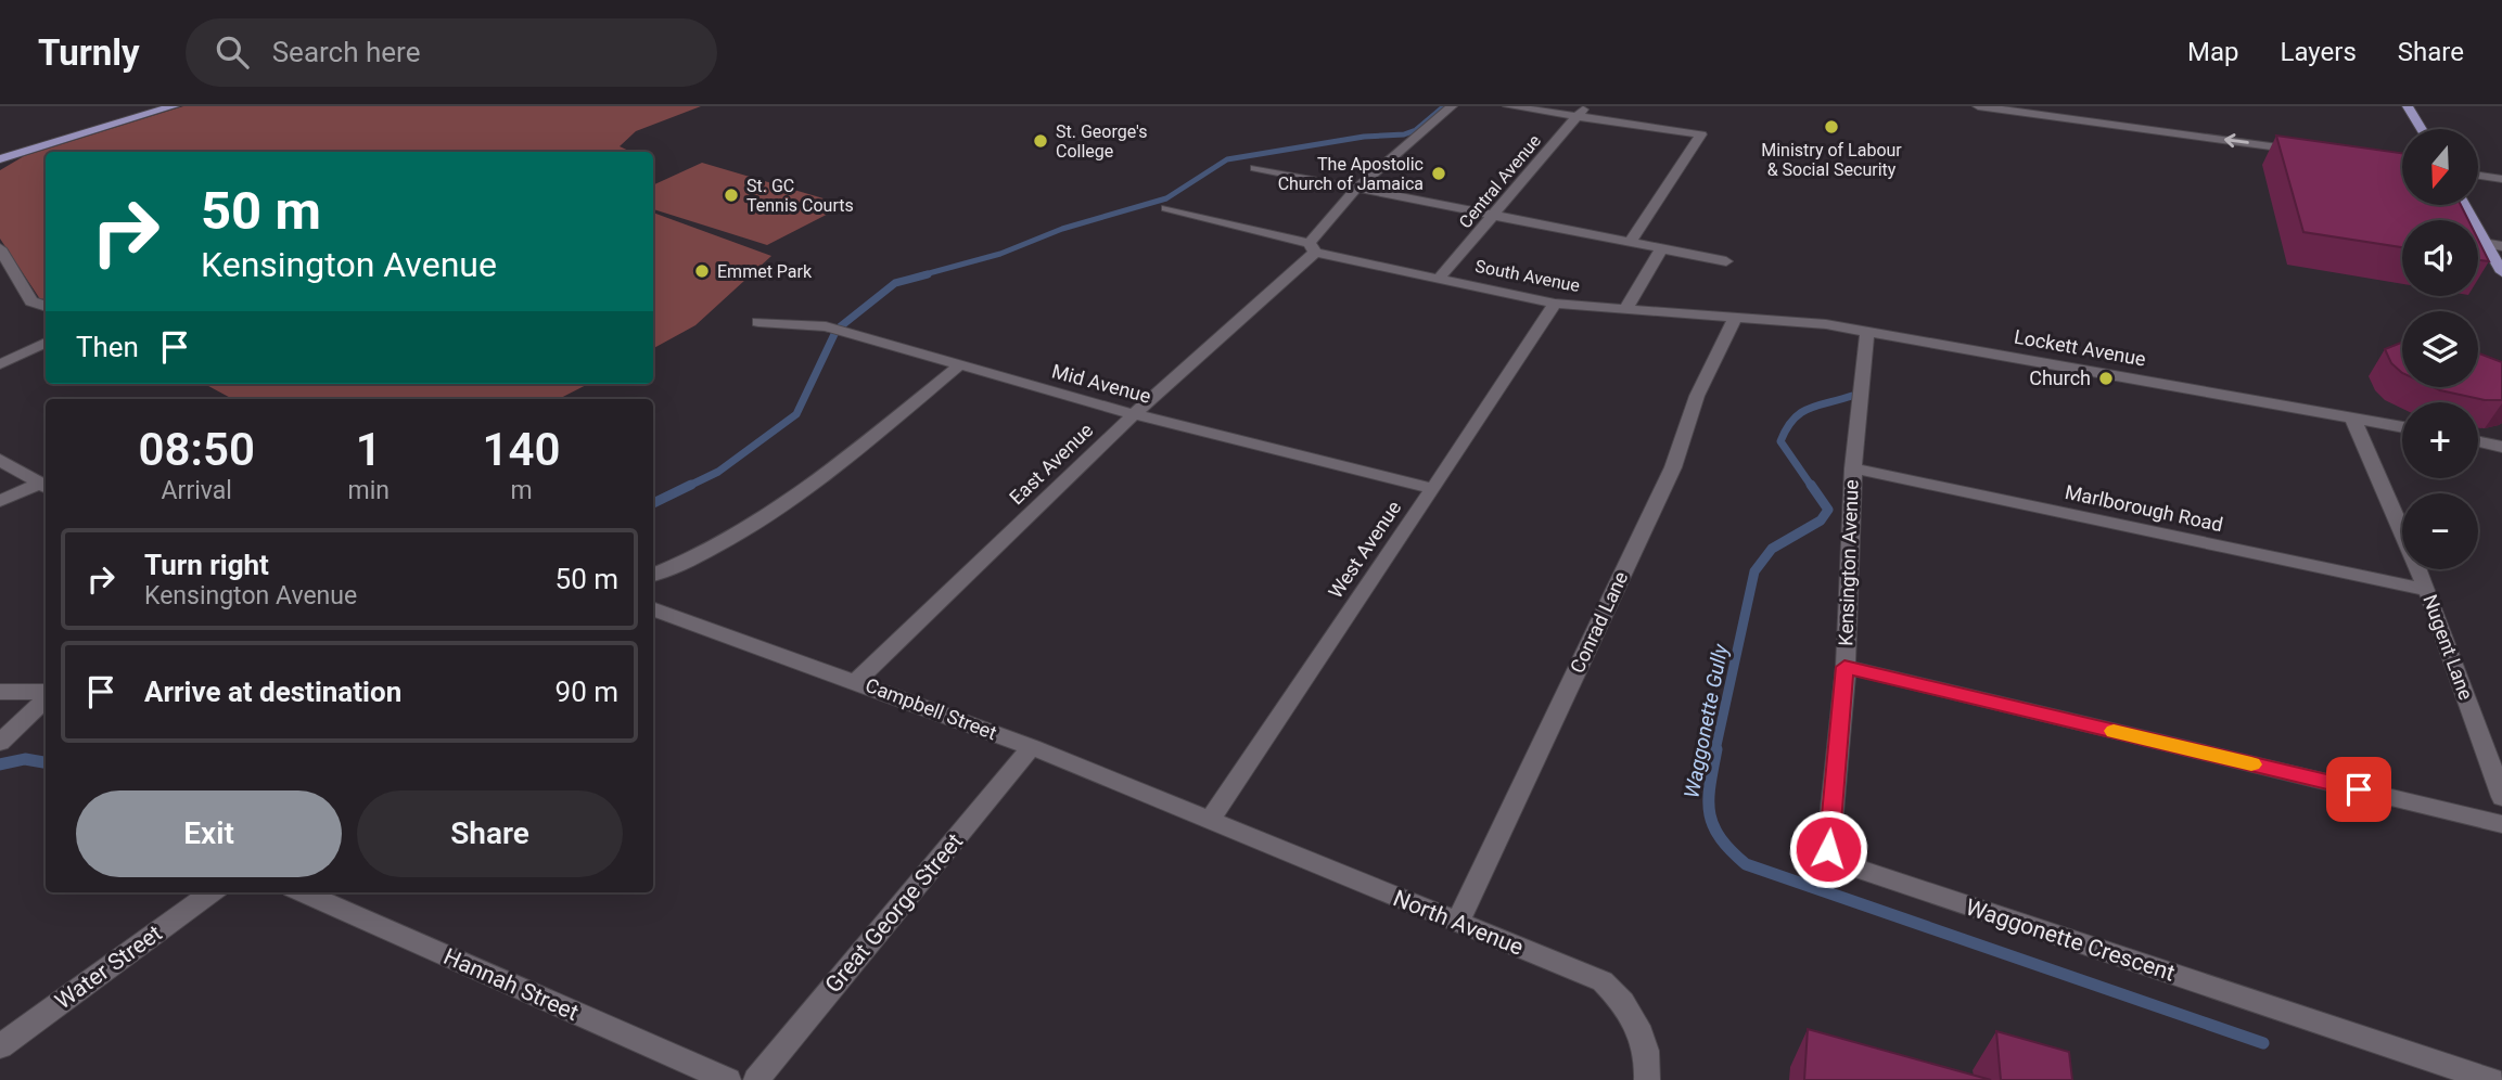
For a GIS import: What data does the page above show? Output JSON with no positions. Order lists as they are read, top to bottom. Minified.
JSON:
{"streets":{"street":["Central Avenue","South Avenue","Lockett Avenue","Mid Avenue","East Avenue","Marlborough Road","West Avenue","Kensington Avenue","Conrad Lane","Nugent Lane","Campbell Street","Great George Street","North Avenue","Waggonette Crescent","Water Street","Hannah Street"]},"crossings":[["Central Avenue","South Avenue"],["South Avenue","Lockett Avenue"],["South Avenue","East Avenue"],["South Avenue","West Avenue"],["South Avenue","Conrad Lane"],["Lockett Avenue","Kensington Avenue"],["Lockett Avenue","Conrad Lane"],["Lockett Avenue","Nugent Lane"],["Mid Avenue","East Avenue"],["Mid Avenue","West Avenue"],["East Avenue","Campbell Street"],["Marlborough Road","Kensington Avenue"],["Marlborough Road","Nugent Lane"],["West Avenue","Campbell Street"],["West Avenue","North Avenue"],["Kensington Avenue","Waggonette Crescent"],["Conrad Lane","North Avenue"],["Campbell Street","Great George Street"],["Campbell Street","North Avenue"]],"water":["Waggonette Gully"],"places":["Ministry of Labour & Social Security","St. George's College","The Apostolic Church of Jamaica","St. GC Tennis Courts","Emmet Park","Church"],"north":"bottom","page":{"header":"Turnly","search":"Search here","nav":["Map","Layers","Share"],"map_buttons":["+","−"],"turn":["50 m","Kensington Avenue"],"then":"Then","eta":["08:50","Arrival","1","min","140","m"],"list":[{"name":"Turn right","note":"Kensington Avenue","value":"50 m"},{"name":"Arrive at destination","value":"90 m"}],"buttons":["Exit","Share"]}}
